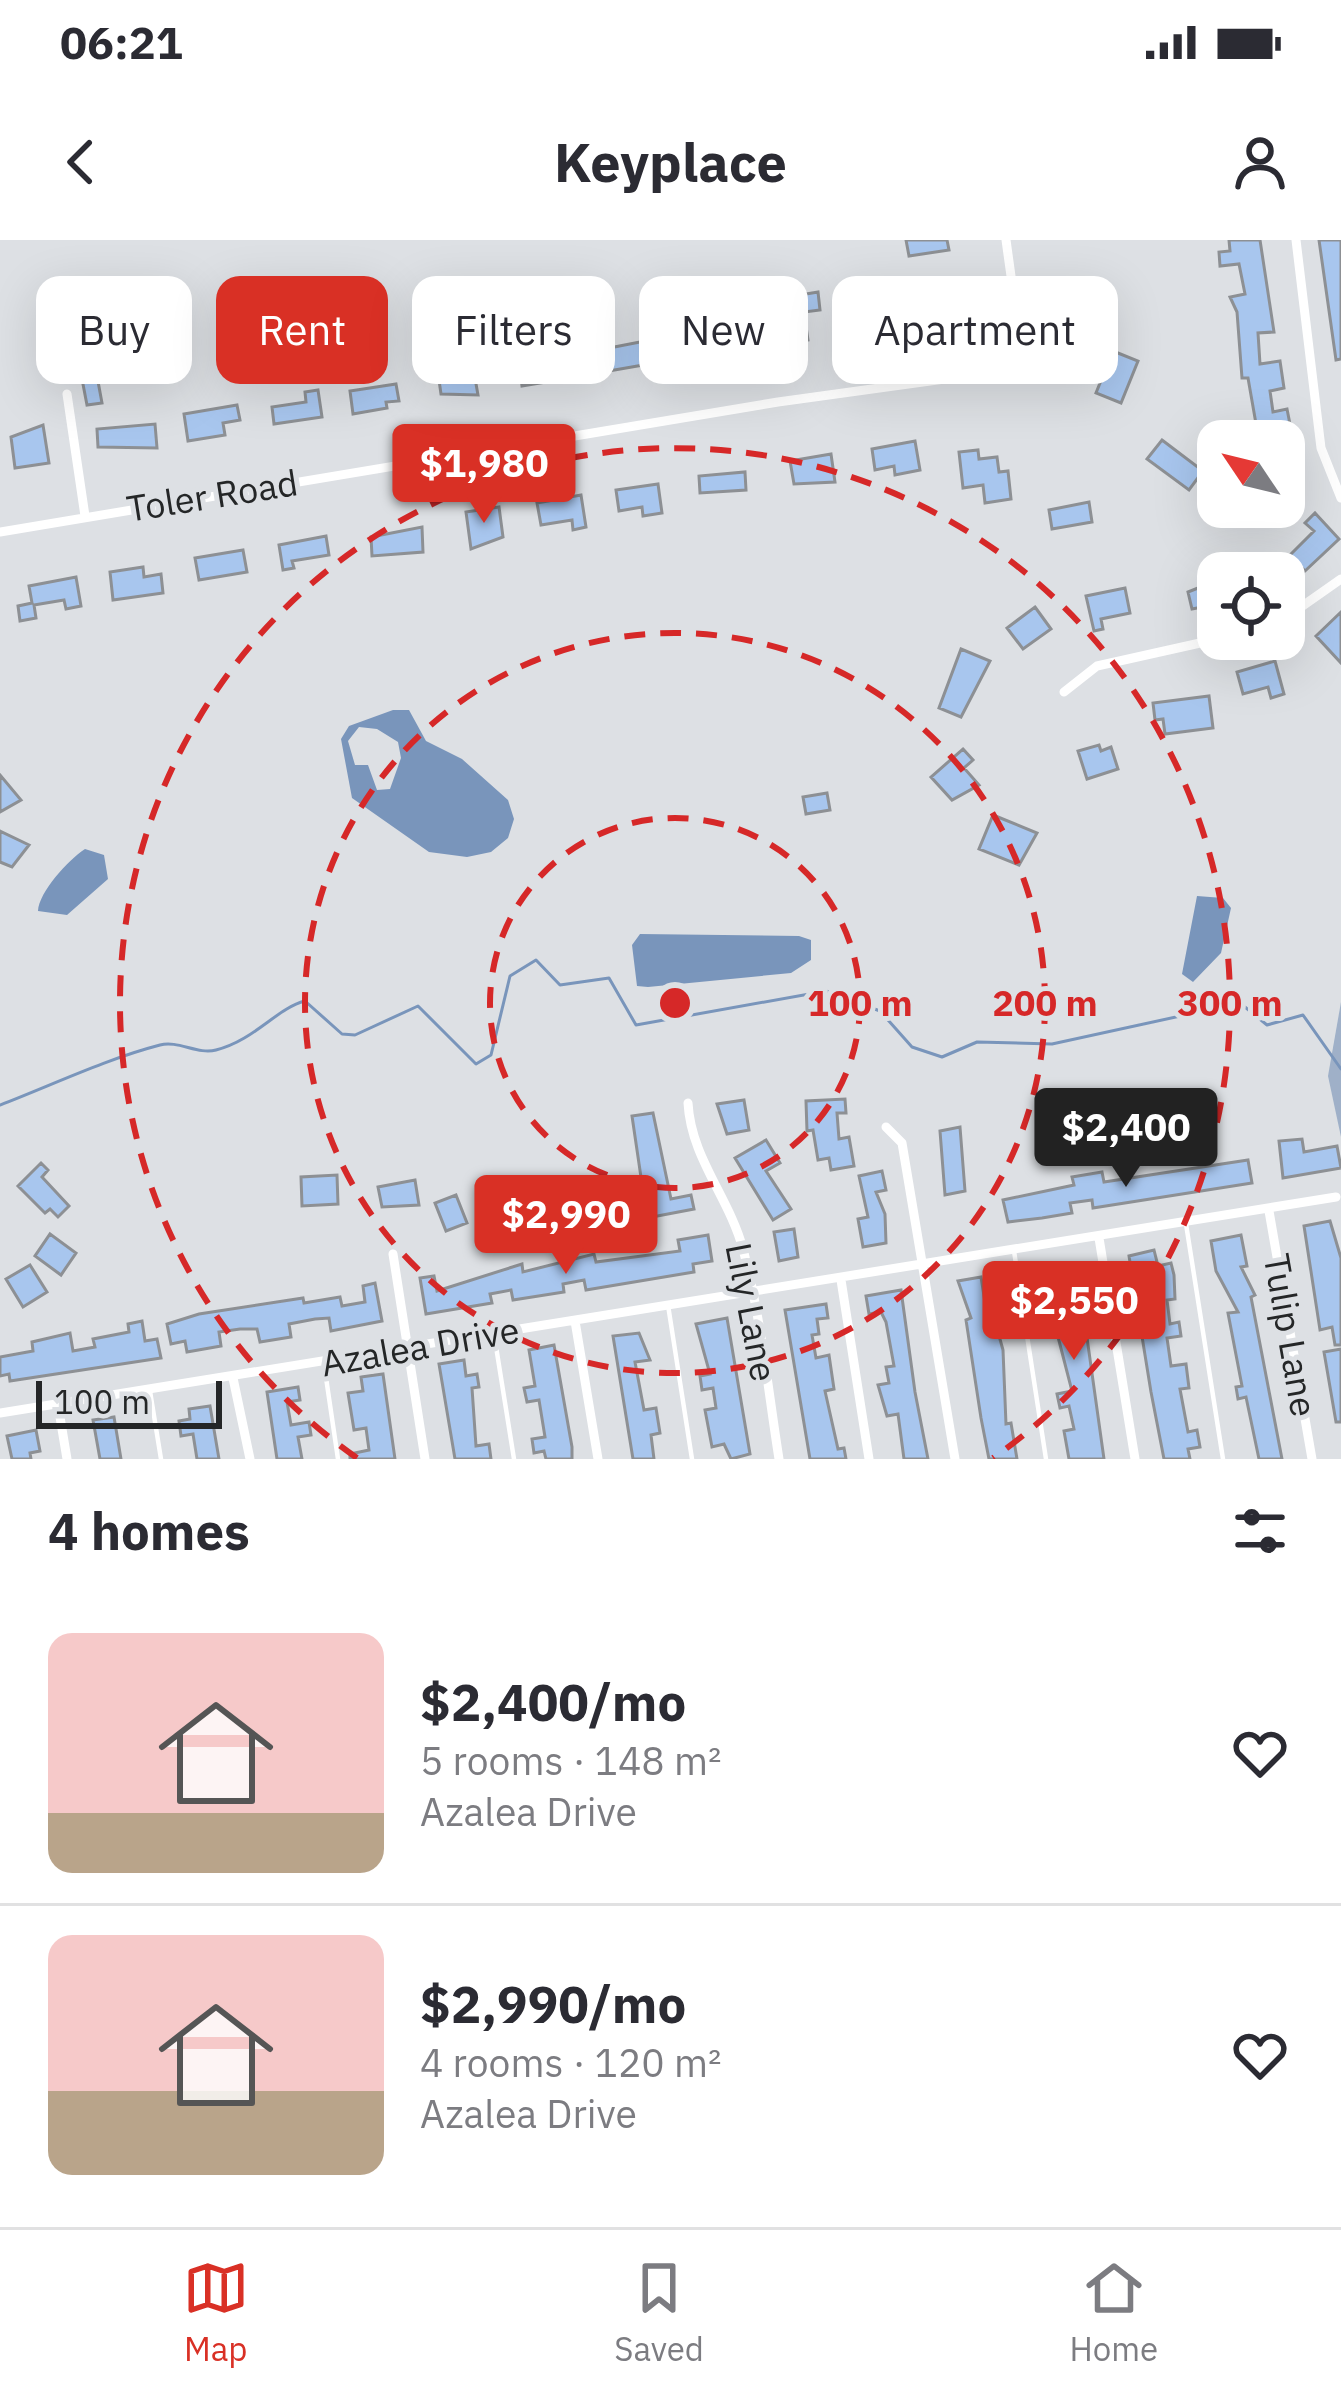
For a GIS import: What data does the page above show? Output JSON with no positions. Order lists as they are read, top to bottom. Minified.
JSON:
{"streets":{"street":["Toler Road","Lily Lane","Tulip Lane","Azalea Drive"]},"crossings":[["Lily Lane","Azalea Drive"],["Tulip Lane","Azalea Drive"]],"scale_bar":"100 m","north":"top left","page":{"status":"06:21","header":"Keyplace","chip":["Buy","Rent","Filters","New","Apartment"],"price":["$1,980","$2,400","$2,990","$2,550"],"scale":"100 m","heading":"4 homes","list":[{"name":"$2,400/mo","note":"5 rooms · 148 m² · Azalea Drive"},{"name":"$2,990/mo","note":"4 rooms · 120 m² · Azalea Drive"}],"tabs":["Map","Saved","Home"]},"rings":["100 m","200 m","300 m"]}
